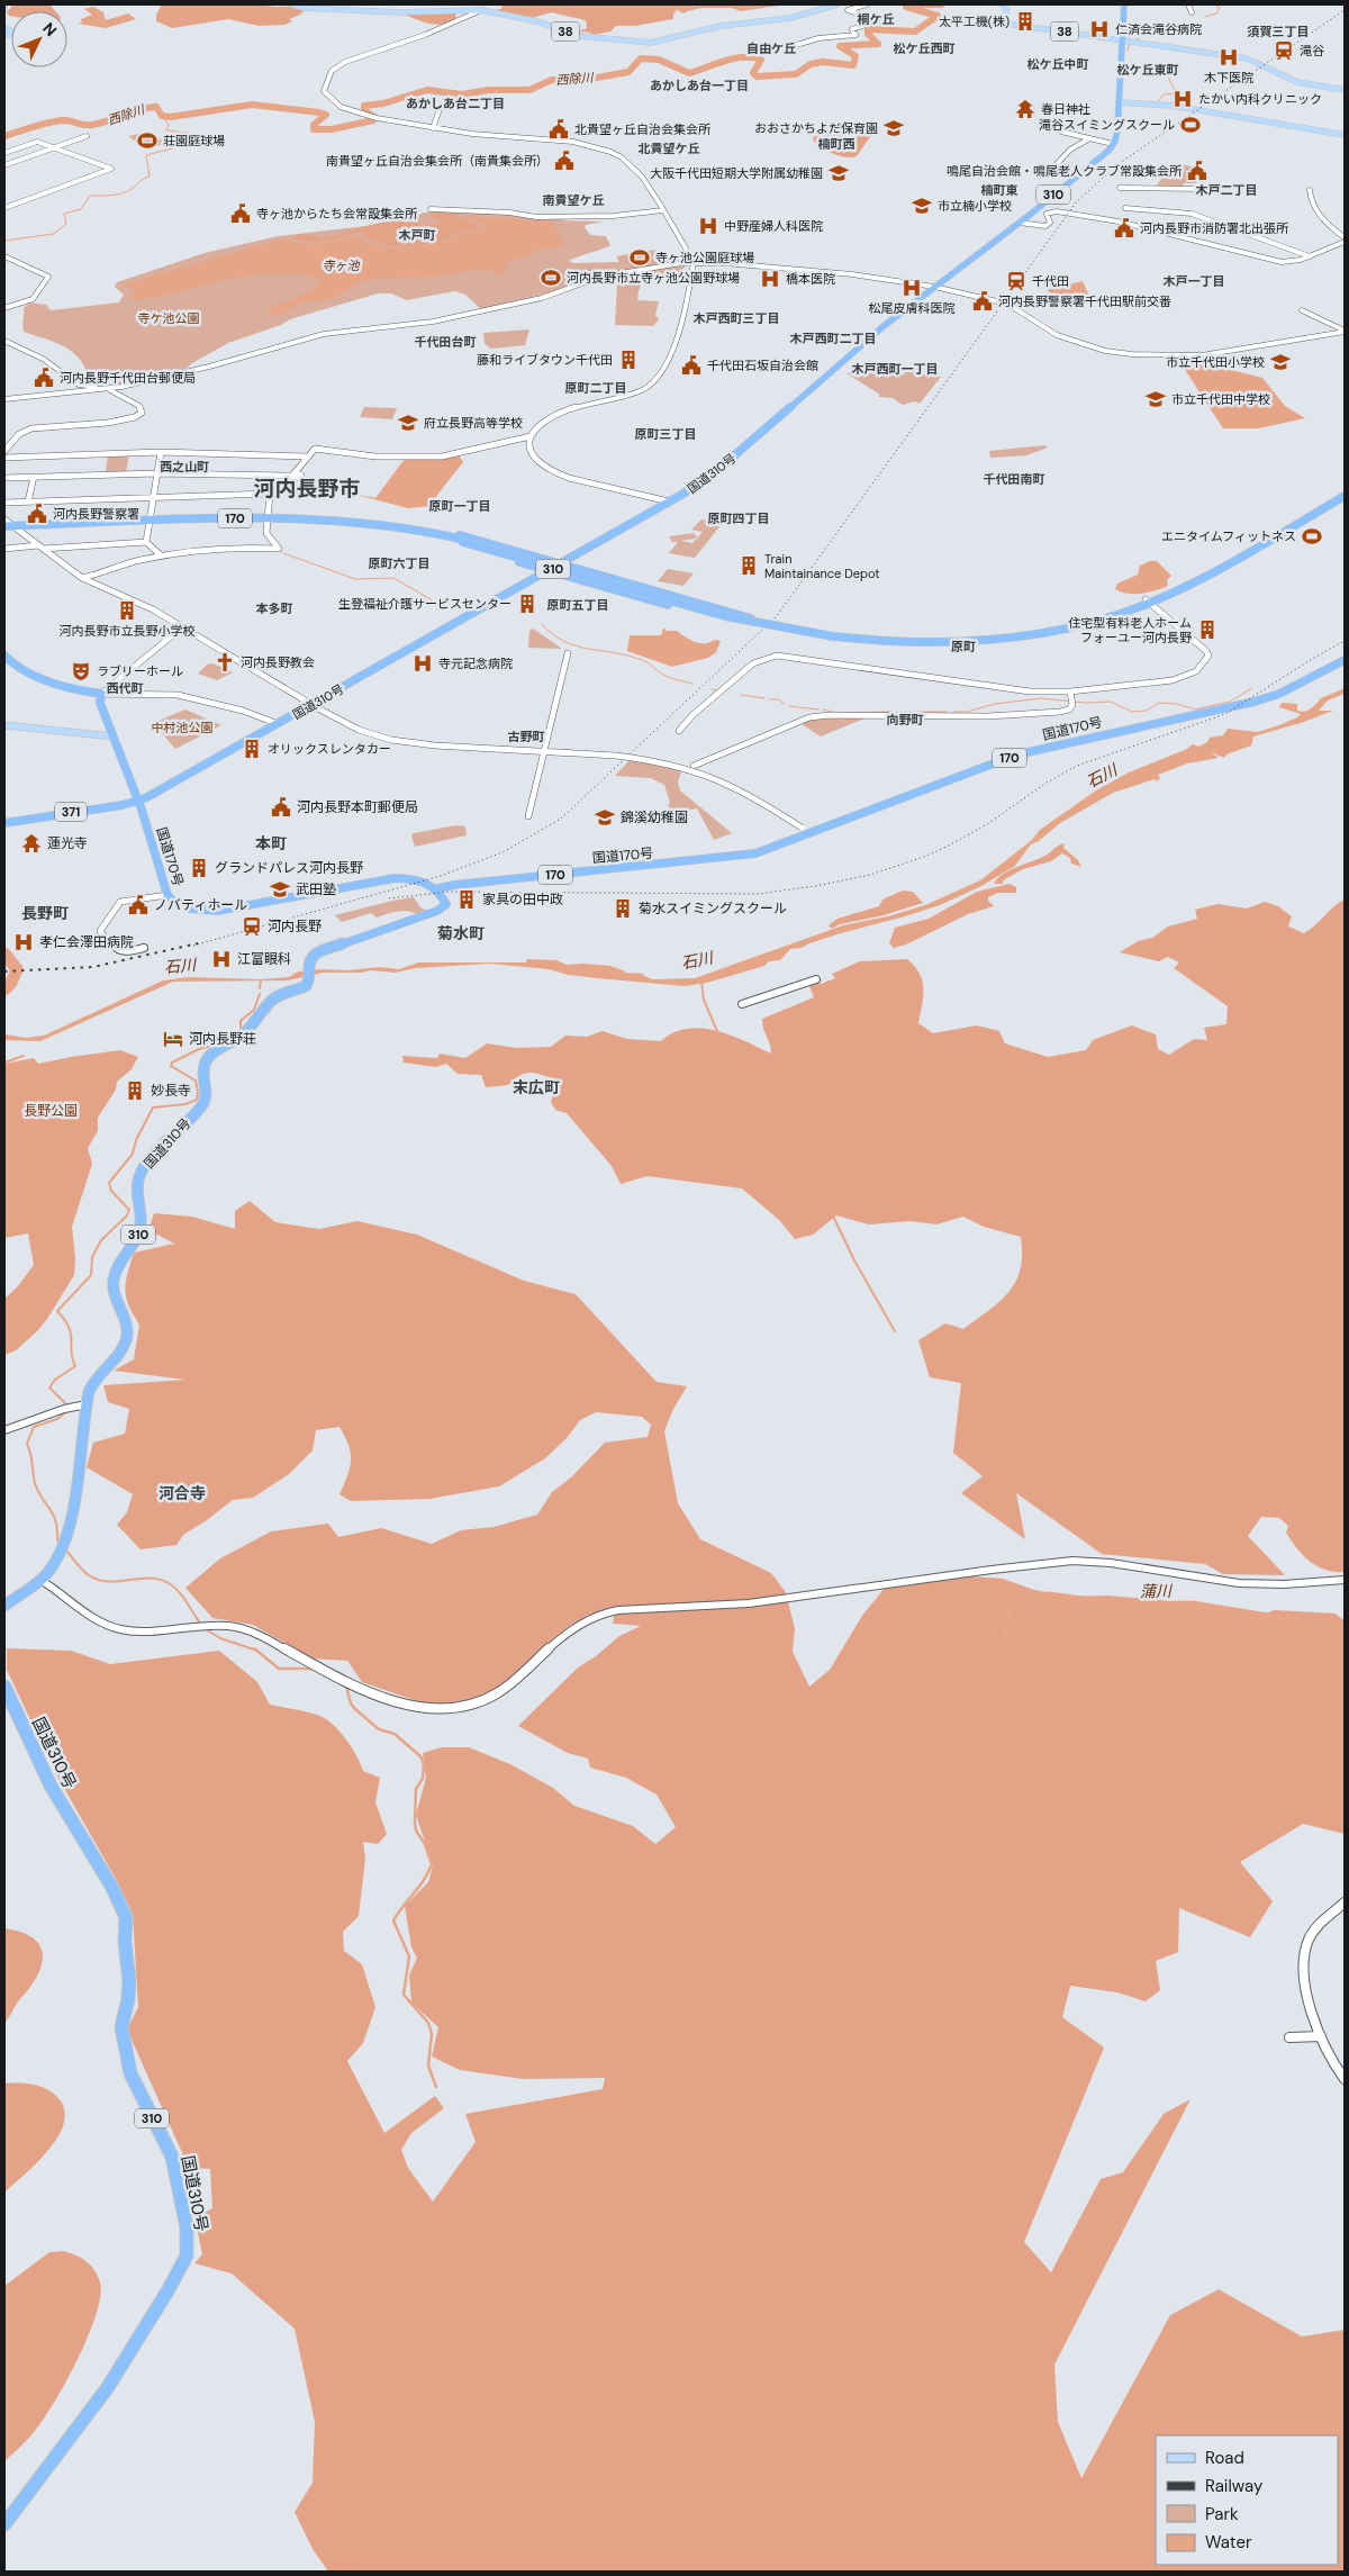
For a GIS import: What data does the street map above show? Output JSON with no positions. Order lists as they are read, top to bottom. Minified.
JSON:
{"streets":{"highway":["310","国道310号","170","国道170号","371"],"main road":["38"]},"crossings":[["国道310号","国道170号"],["国道310号","371"],["国道170号","371"]],"districts":["桐ケ丘","須賀三丁目","自由ケ丘","松ケ丘西町","松ケ丘中町","松ケ丘東町","あかしあ台一丁目","あかしあ台二丁目","楠町西","北貴望ケ丘","楠町東","木戸二丁目","南貴望ケ丘","木戸町","木戸一丁目","木戸西町三丁目","木戸西町二丁目","千代田台町","木戸西町一丁目","原町二丁目","原町三丁目","西之山町","千代田南町","河内長野市","原町一丁目","原町四丁目","原町六丁目","原町五丁目","本多町","原町","西代町","向野町","古野町","本町","長野町","菊水町","末広町","河合寺"],"water":["西除川","寺ヶ池","石川","蒲川"],"parks":["寺ケ池公園","中村池公園","長野公園"],"places":{"building":["太平工機(株)","藤和ライブタウン千代田","Train Maintainance Depot","生登福祉介護サービスセンター","河内長野市立長野小学校","住宅型有料老人ホーム フォーユー河内長野","オリックスレンタカー","グランドパレス河内長野","家具の田中政","菊水スイミングスクール","妙長寺"],"hospital":["仁済会滝谷病院","木下医院","たかい内科クリニック","中野産婦人科医院","橋本医院","松尾皮膚科医院","寺元記念病院","孝仁会澤田病院","江富眼科"],"station":["滝谷","千代田","河内長野"],"temple":["春日神社","蓮光寺"],"sports":["滝谷スイミングスクール","荘園庭球場","寺ヶ池公園庭球場","河内長野市立寺ヶ池公園野球場","エニタイムフィットネス"],"school or university":["おおさかちよだ保育園","大阪千代田短期大学附属幼稚園","市立楠小学校","市立千代田小学校","市立千代田中学校","府立長野高等学校","錦溪幼稚園","武田塾"],"public building":["北貴望ヶ丘自治会集会所","南貴望ヶ丘自治会集会所（南貴集会所）","鳴尾自治会館・鳴尾老人クラブ常設集会所","寺ヶ池からたち会常設集会所","河内長野市消防署北出張所","河内長野警察署千代田駅前交番","千代田石坂自治会館","河内長野千代田台郵便局","河内長野警察署","河内長野本町郵便局","ノバティホール"],"church":["河内長野教会"],"theatre":["ラブリーホール"],"hotel":["河内長野荘"]},"legend":["Road","Railway","Park","Water"],"north":"top right"}
